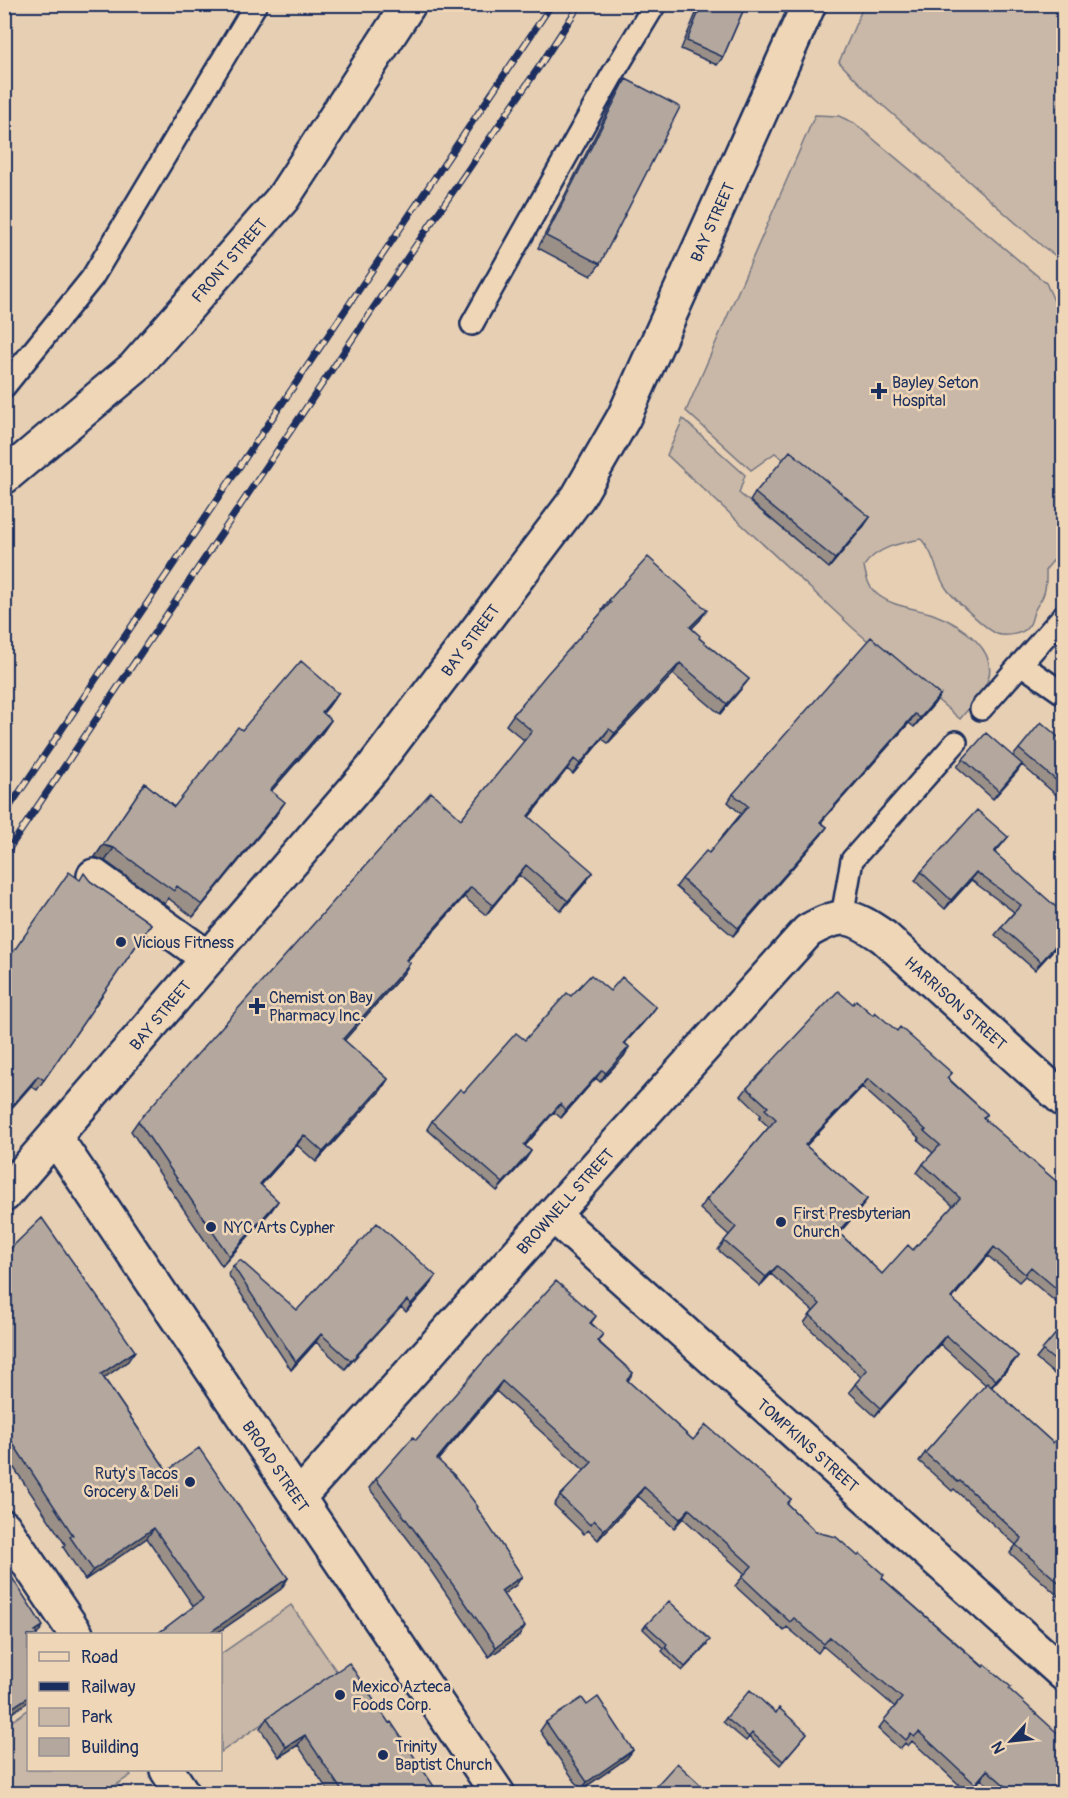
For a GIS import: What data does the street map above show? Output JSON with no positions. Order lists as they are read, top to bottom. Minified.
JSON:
{"streets":{"street":["BAY STREET","FRONT STREET","HARRISON STREET","BROWNELL STREET","TOMPKINS STREET","BROAD STREET"]},"crossings":[["BAY STREET","BROAD STREET"],["HARRISON STREET","BROWNELL STREET"],["BROWNELL STREET","TOMPKINS STREET"],["BROWNELL STREET","BROAD STREET"]],"places":{"health":["Bayley Seton Hospital","Chemist on Bay Pharmacy Inc."],"other":["Vicious Fitness","First Presbyterian Church","NYC Arts Cypher","Ruty's Tacos Grocery & Deli","Mexico Azteca Foods Corp.","Trinity Baptist Church"]},"legend":["Road","Railway","Park","Building"],"north":"bottom left"}
